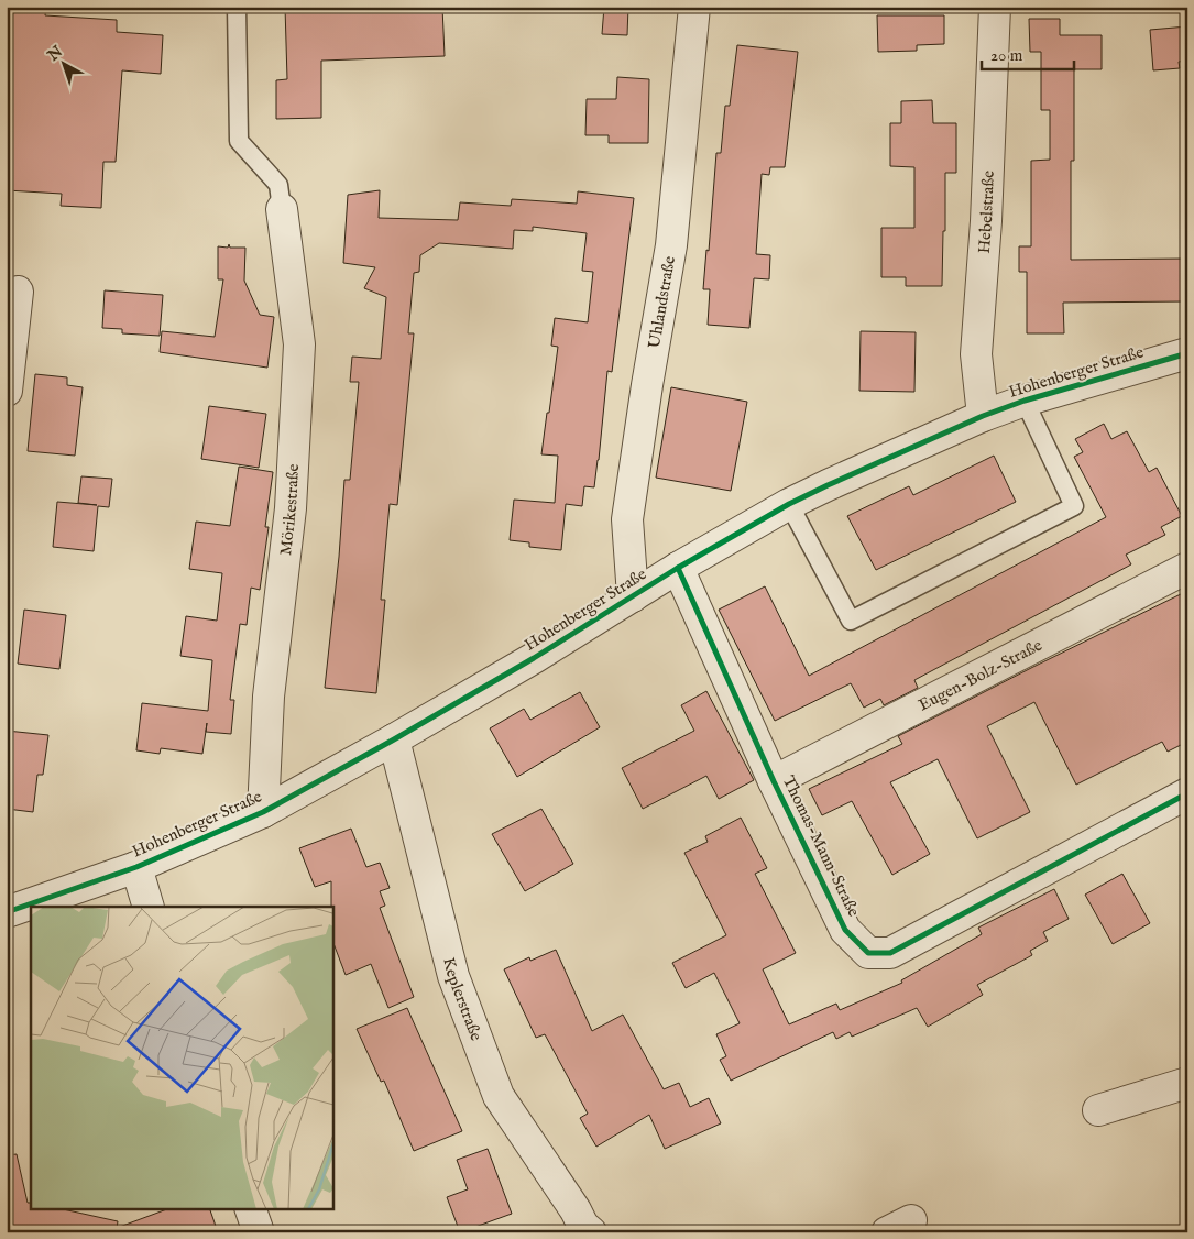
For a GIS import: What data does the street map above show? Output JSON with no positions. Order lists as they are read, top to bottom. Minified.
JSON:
{"streets":{"street":["Hebelstraße","Uhlandstraße","Hohenberger Straße","Mörikestraße","Eugen-Bolz-Straße","Thomas-Mann-Straße","Keplerstraße"]},"crossings":[["Hebelstraße","Hohenberger Straße"],["Uhlandstraße","Hohenberger Straße"],["Hohenberger Straße","Mörikestraße"],["Hohenberger Straße","Thomas-Mann-Straße"],["Hohenberger Straße","Keplerstraße"],["Eugen-Bolz-Straße","Thomas-Mann-Straße"]],"scale_bar":"20 m","north":"top left"}
